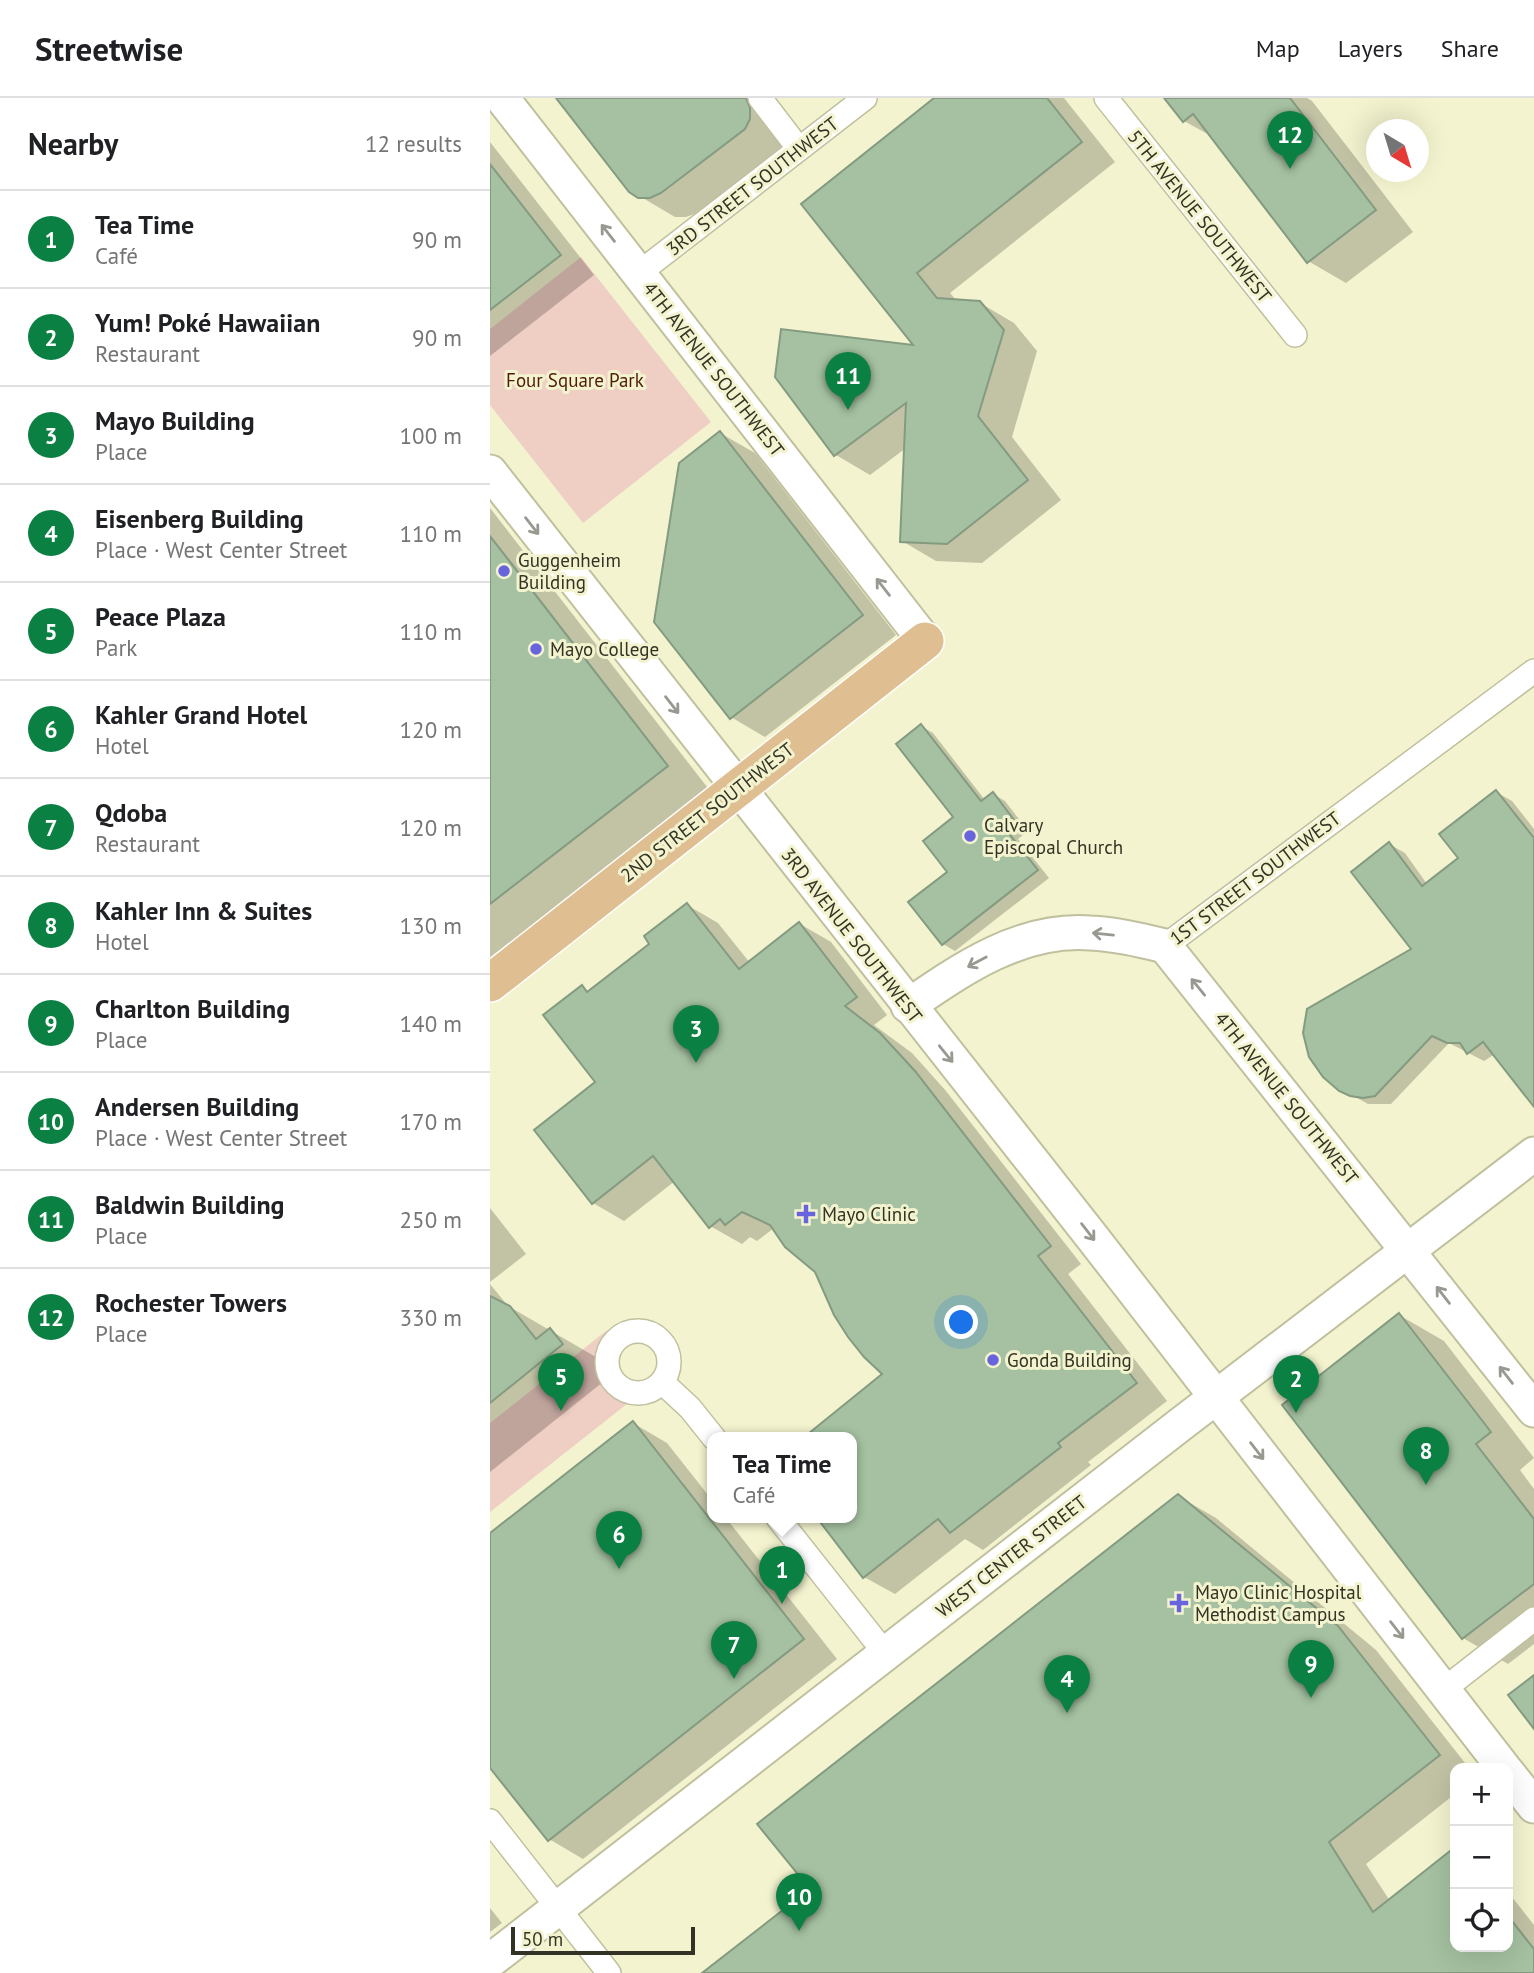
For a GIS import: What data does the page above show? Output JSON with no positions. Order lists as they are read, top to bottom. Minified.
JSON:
{"streets":{"main road":["4TH AVENUE SOUTHWEST","2ND STREET SOUTHWEST","1ST STREET SOUTHWEST","3RD AVENUE SOUTHWEST","WEST CENTER STREET"],"street":["3RD STREET SOUTHWEST","5TH AVENUE SOUTHWEST"]},"crossings":[["3RD STREET SOUTHWEST","4TH AVENUE SOUTHWEST"],["4TH AVENUE SOUTHWEST","2ND STREET SOUTHWEST"],["4TH AVENUE SOUTHWEST","1ST STREET SOUTHWEST"],["4TH AVENUE SOUTHWEST","WEST CENTER STREET"],["2ND STREET SOUTHWEST","3RD AVENUE SOUTHWEST"],["1ST STREET SOUTHWEST","3RD AVENUE SOUTHWEST"],["3RD AVENUE SOUTHWEST","WEST CENTER STREET"]],"one_way":["4TH AVENUE SOUTHWEST","1ST STREET SOUTHWEST","3RD AVENUE SOUTHWEST"],"parks":["Four Square Park"],"places":{"other":["Guggenheim Building","Mayo College","Calvary Episcopal Church","Gonda Building"],"health":["Mayo Clinic","Mayo Clinic Hospital Methodist Campus"]},"scale_bar":"50 m","north":"bottom right","page":{"header":"Streetwise","nav":["Map","Layers","Share"],"heading":["Nearby","12 results"],"pins":["12","11","3","5","2","8","6","1","7","9","4","10"],"list":[{"mark":"1","name":"Tea Time","note":"Café","value":"90 m"},{"mark":"2","name":"Yum! Poké Hawaiian","note":"Restaurant","value":"90 m"},{"mark":"3","name":"Mayo Building","note":"Place","value":"100 m"},{"mark":"4","name":"Eisenberg Building","note":"Place · West Center Street","value":"110 m"},{"mark":"5","name":"Peace Plaza","note":"Park","value":"110 m"},{"mark":"6","name":"Kahler Grand Hotel","note":"Hotel","value":"120 m"},{"mark":"7","name":"Qdoba","note":"Restaurant","value":"120 m"},{"mark":"8","name":"Kahler Inn & Suites","note":"Hotel","value":"130 m"},{"mark":"9","name":"Charlton Building","note":"Place","value":"140 m"},{"mark":"10","name":"Andersen Building","note":"Place · West Center Street","value":"170 m"},{"mark":"11","name":"Baldwin Building","note":"Place","value":"250 m"},{"mark":"12","name":"Rochester Towers","note":"Place","value":"330 m"}],"popup":["Tea Time","Café"],"map_buttons":["+","−"],"scale":"50 m"}}
